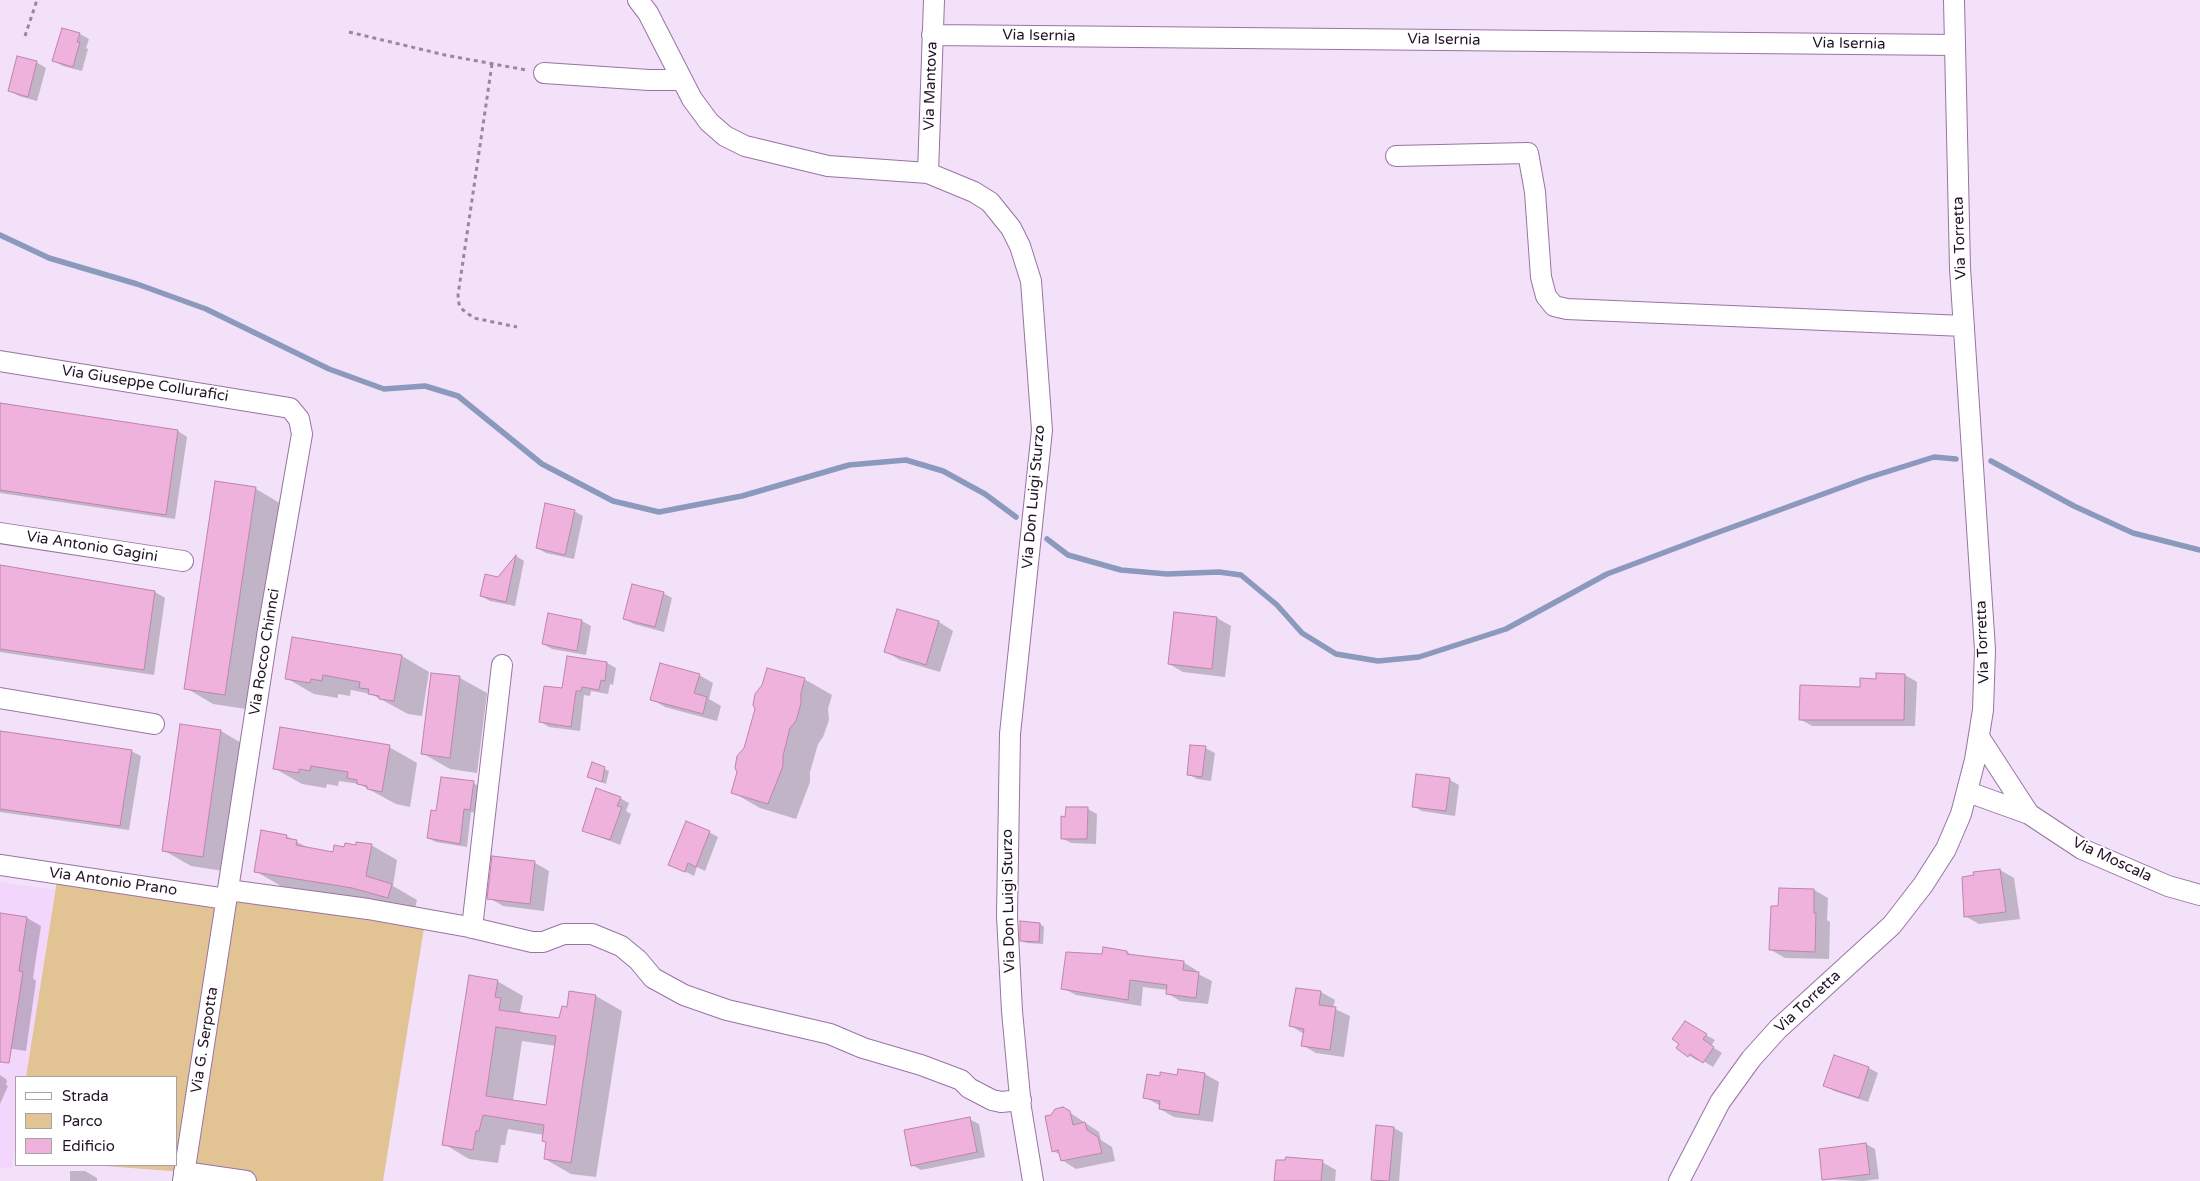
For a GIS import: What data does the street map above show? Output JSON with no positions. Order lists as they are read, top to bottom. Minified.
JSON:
{"streets":{"street":["Via Isernia","Via Mantova","Via Torretta","Via Giuseppe Collurafici","Via Don Luigi Sturzo","Via Antonio Gagini","Via Rocco Chinnci","Via Moscala","Via Antonio Prano","Via G. Serpotta"]},"crossings":[["Via Isernia","Via Mantova"],["Via Isernia","Via Torretta"],["Via Mantova","Via Don Luigi Sturzo"],["Via Giuseppe Collurafici","Via Rocco Chinnci"],["Via Don Luigi Sturzo","Via Antonio Prano"],["Via Rocco Chinnci","Via Antonio Prano"],["Via Rocco Chinnci","Via G. Serpotta"],["Via Antonio Prano","Via G. Serpotta"]],"legend":["Strada","Parco","Edificio"]}
